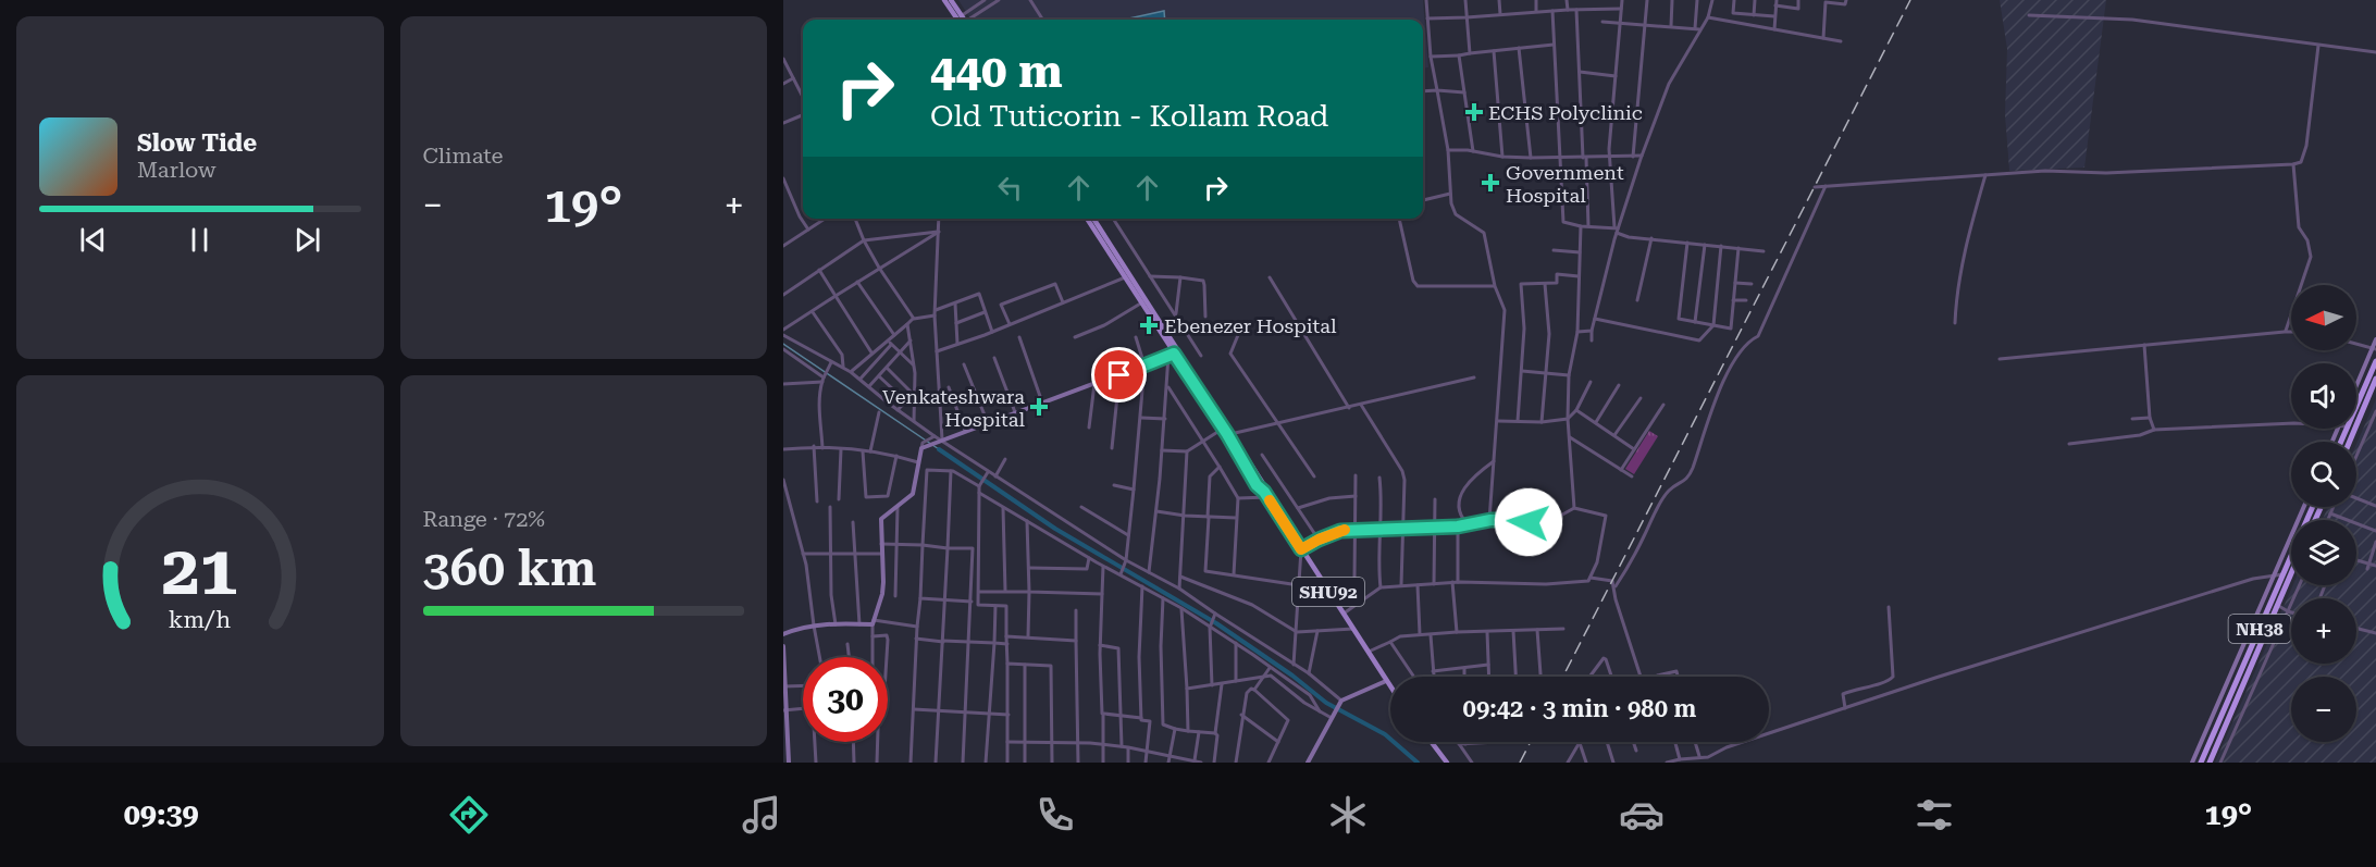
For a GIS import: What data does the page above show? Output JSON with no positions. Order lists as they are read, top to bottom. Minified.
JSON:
{"streets":{"highway":["NH38"],"main road":["SHU92"]},"places":{"health":["ECHS Polyclinic","Government Hospital","Ebenezer Hospital","Venkateshwara Hospital"]},"north":"left","page":{"tile":["Climate",["Range · 72%","360 km"]],"turn":["440 m","Old Tuticorin - Kollam Road"],"song":["Slow Tide","Marlow"],"heat":["−","19°","+"],"map_buttons":["+","−"],"limit":"30","trip":"09:42 · 3 min · 980 m","tabs":["09:39","19°"],"gauge":["21","km/h"]}}
